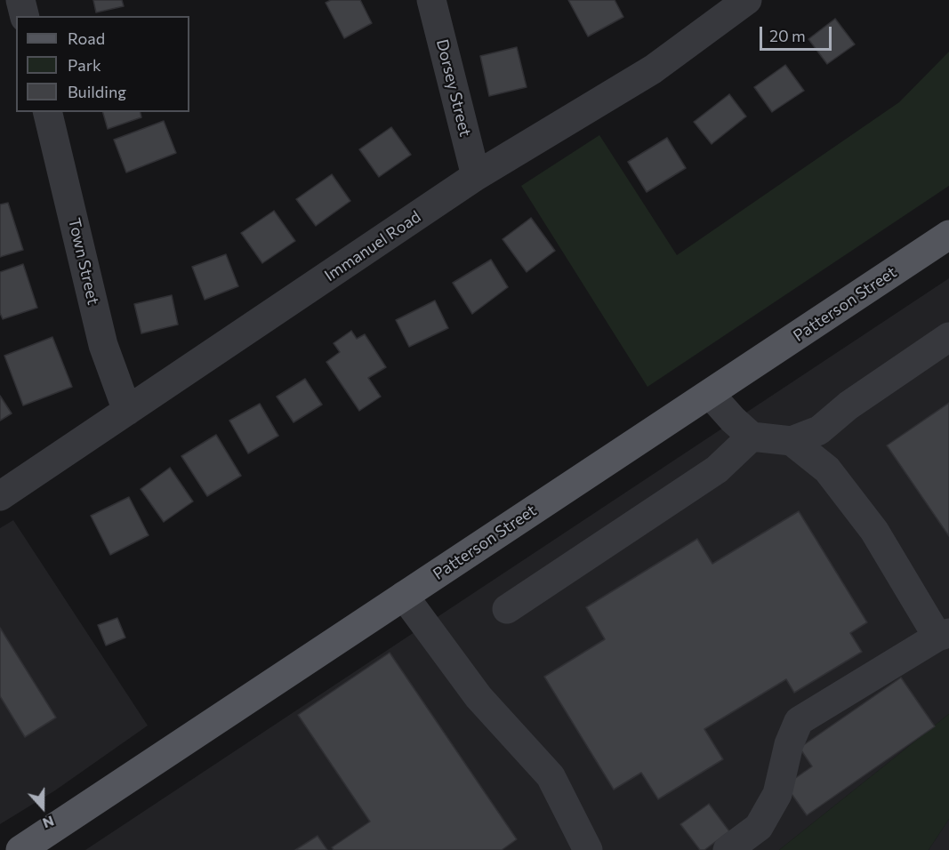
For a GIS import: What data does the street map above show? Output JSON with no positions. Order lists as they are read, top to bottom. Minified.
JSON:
{"streets":{"main road":["Patterson Street"],"street":["Dorsey Street","Immanuel Road","Town Street"]},"crossings":[["Dorsey Street","Immanuel Road"],["Immanuel Road","Town Street"]],"legend":["Road","Park","Building"],"scale_bar":"20 m","north":"bottom"}
